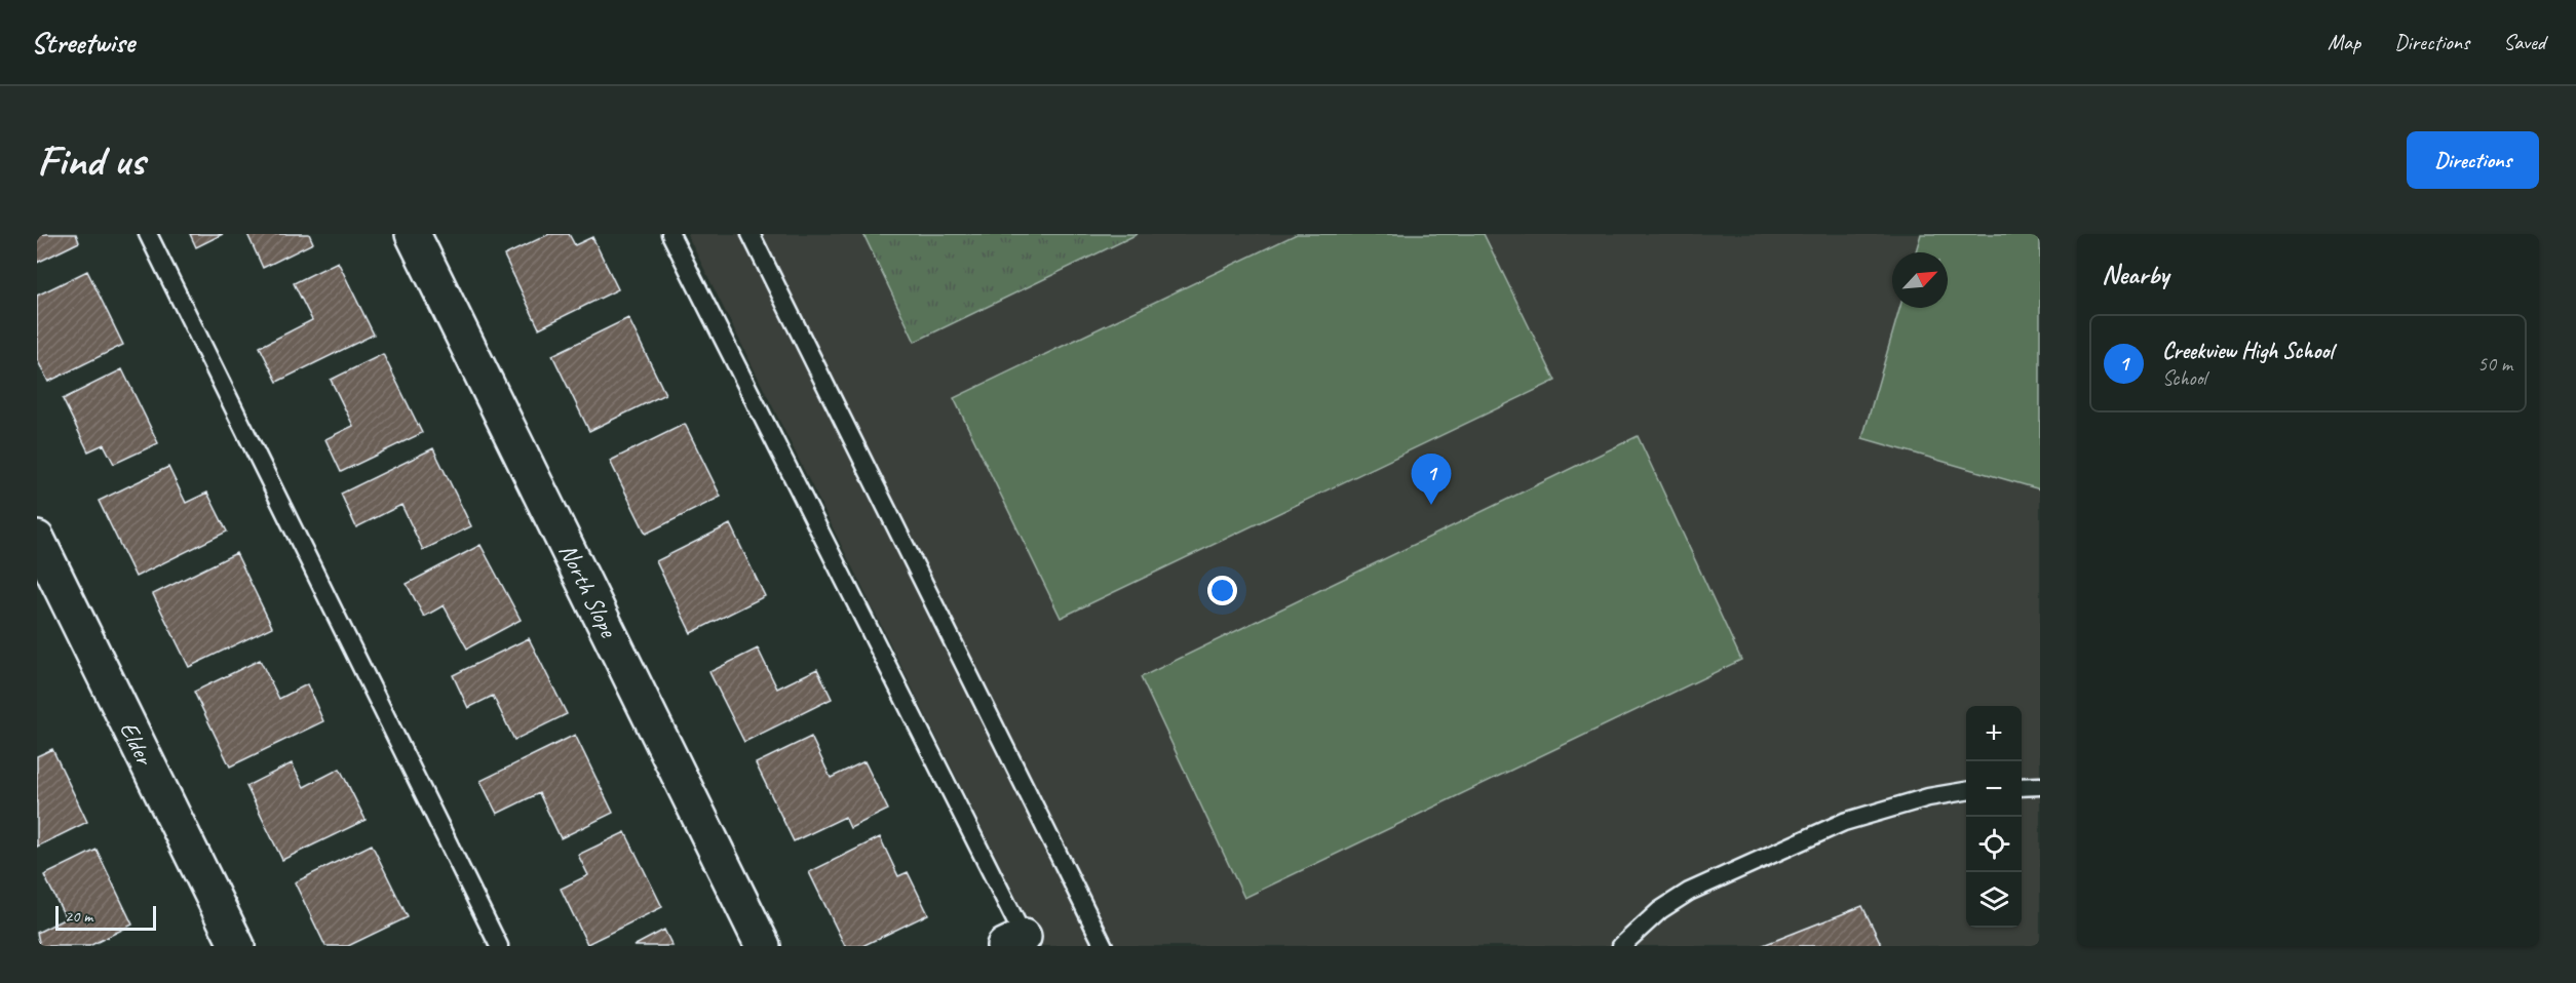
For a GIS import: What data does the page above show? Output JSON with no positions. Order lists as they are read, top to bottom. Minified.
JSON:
{"streets":{"street":["North Slope","Elder"]},"scale_bar":"20 m","north":"top right","page":{"header":"Streetwise","nav":["Map","Directions","Saved"],"buttons":"Directions","title":"Find us","heading":"Nearby","list":[{"mark":"1","name":"Creekview High School","note":"School","value":"50 m"}],"pins":"1","map_buttons":["+","−"],"scale":"20 m"}}
